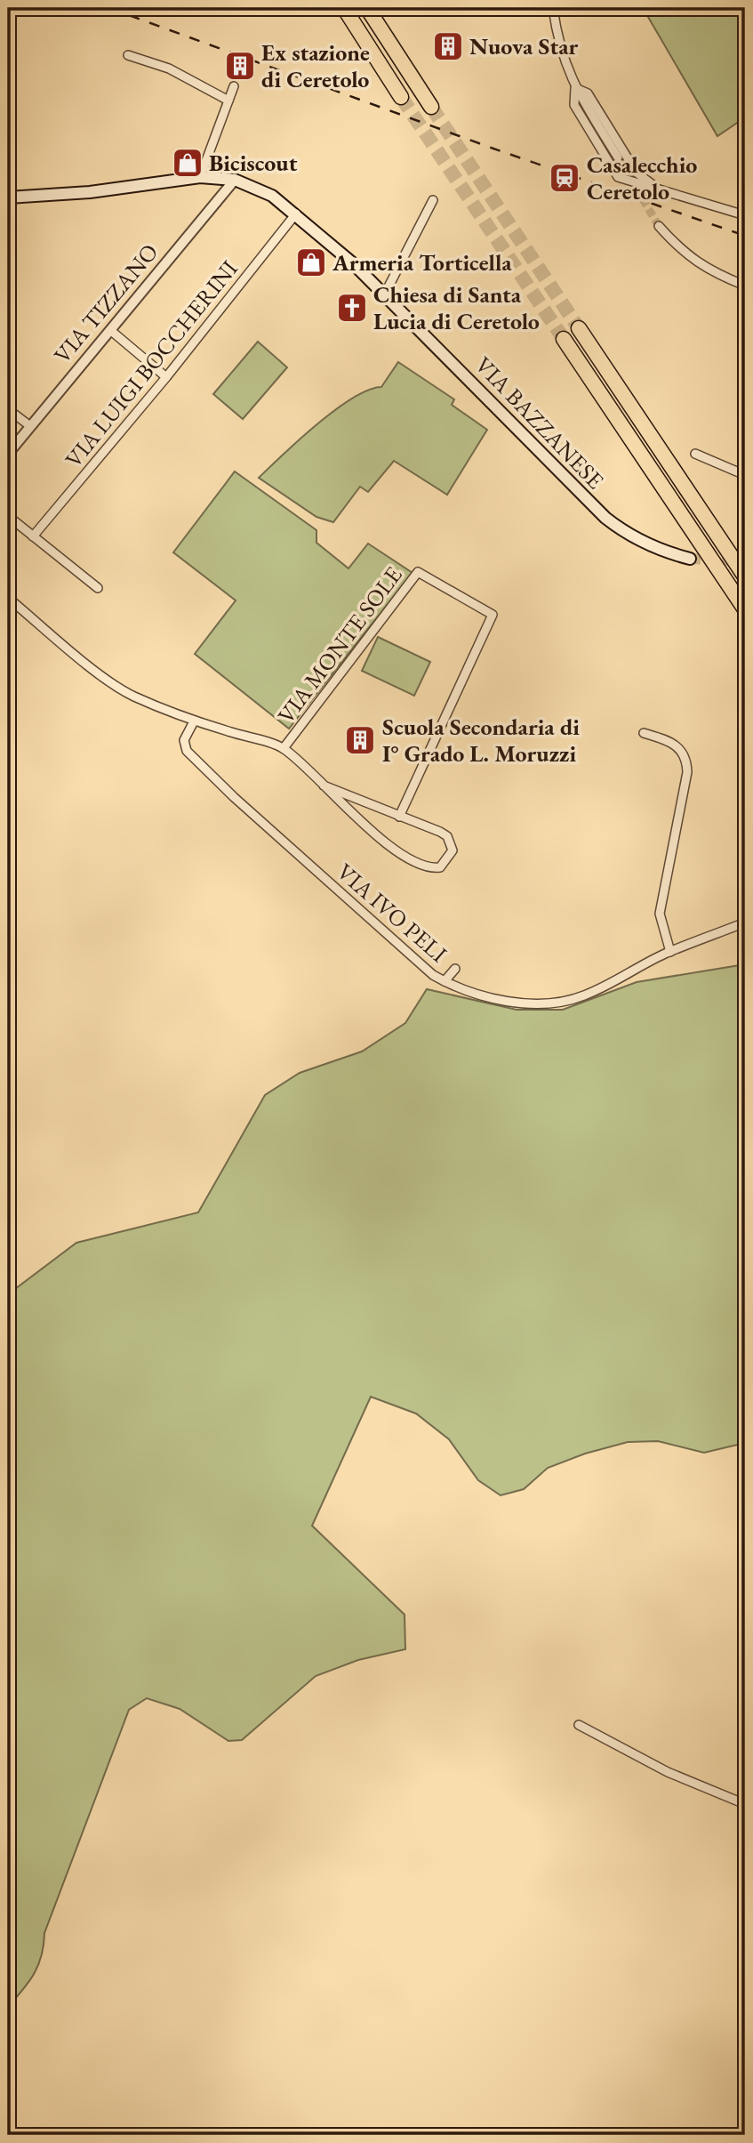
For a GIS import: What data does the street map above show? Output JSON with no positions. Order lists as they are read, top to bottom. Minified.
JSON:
{"streets":{"main road":["VIA BAZZANESE"],"street":["VIA TIZZANO","VIA LUIGI BOCCHERINI","VIA MONTE SOLE","VIA IVO PELI"]},"crossings":[["VIA TIZZANO","VIA BAZZANESE"],["VIA LUIGI BOCCHERINI","VIA BAZZANESE"]],"places":{"building":["Nuova Star","Ex stazione di Ceretolo","Scuola Secondaria di I° Grado L. Moruzzi"],"shop":["Biciscout","Armeria Torticella"],"station":["Casalecchio Ceretolo"],"church":["Chiesa di Santa Lucia di Ceretolo"]}}
